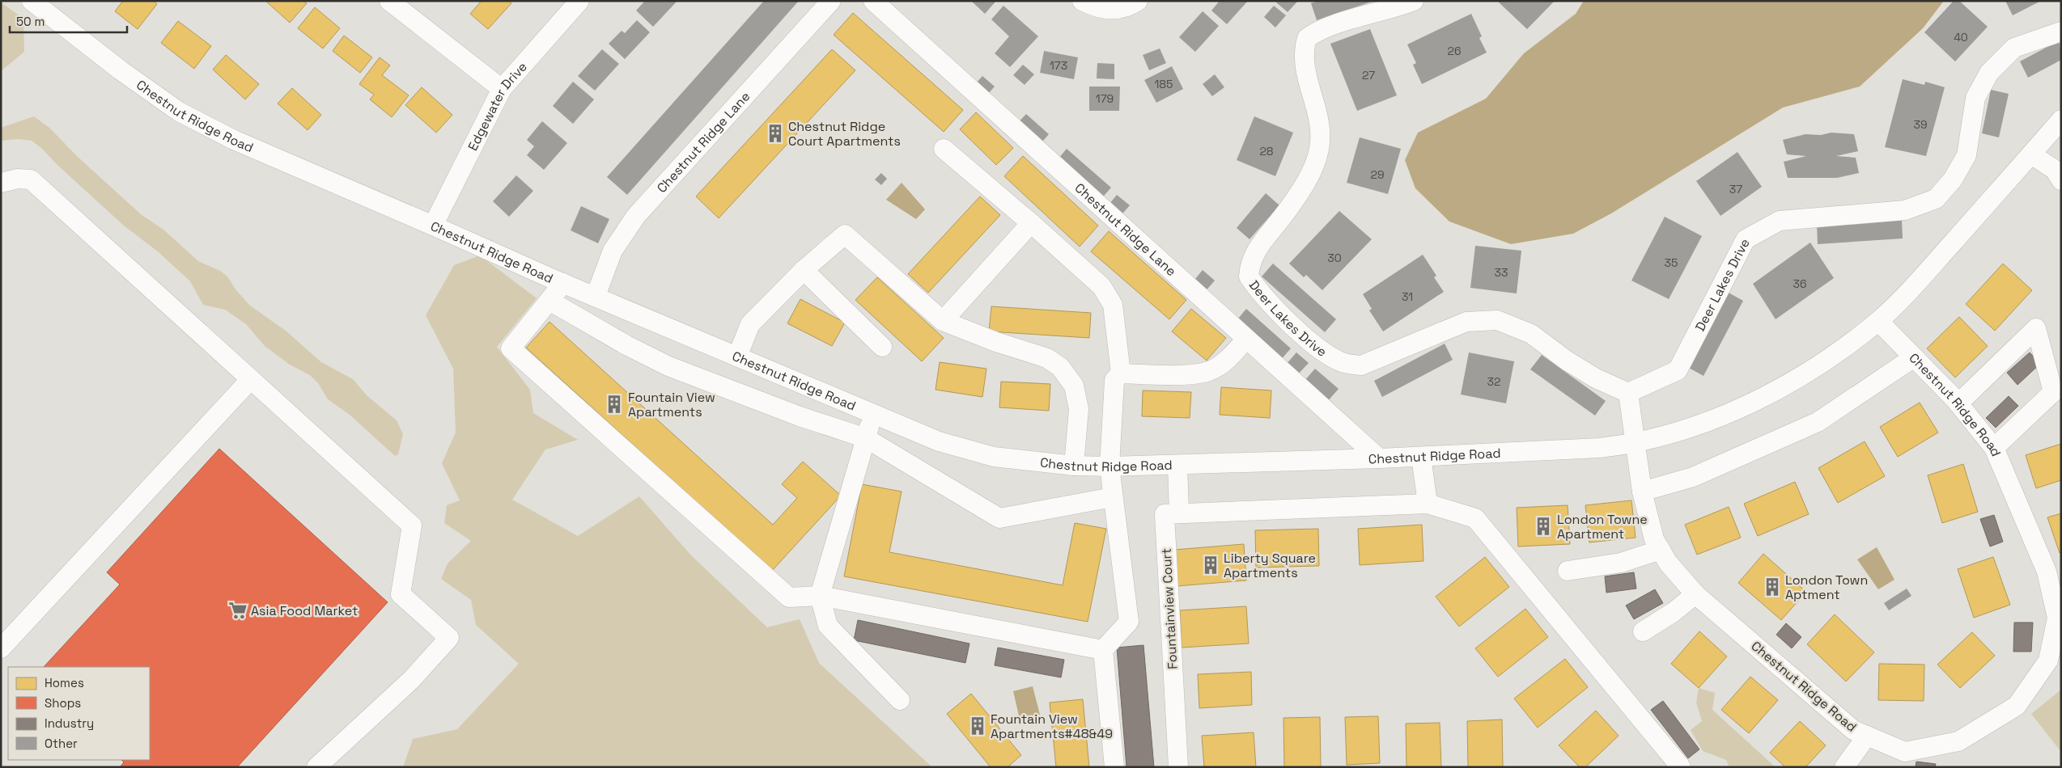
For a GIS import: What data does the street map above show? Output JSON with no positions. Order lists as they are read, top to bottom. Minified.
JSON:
{"streets":{"street":["Edgewater Drive","Chestnut Ridge Road","Chestnut Ridge Lane","Deer Lakes Drive","Fountainview Court"]},"crossings":[["Edgewater Drive","Chestnut Ridge Road"],["Chestnut Ridge Road","Chestnut Ridge Lane"]],"places":{"building":["Chestnut Ridge Court Apartments","Fountain View Apartments","London Towne Apartment","Liberty Square Apartments","London Town Aptment","Fountain View Apartments#48&49"],"supermarket":["Asia Food Market"]},"house_numbers":["40","26","173","27","185","179","39","28","29","37","30","35","33","36","31","32"],"legend":["Homes","Shops","Industry","Other"],"scale_bar":"50 m"}
